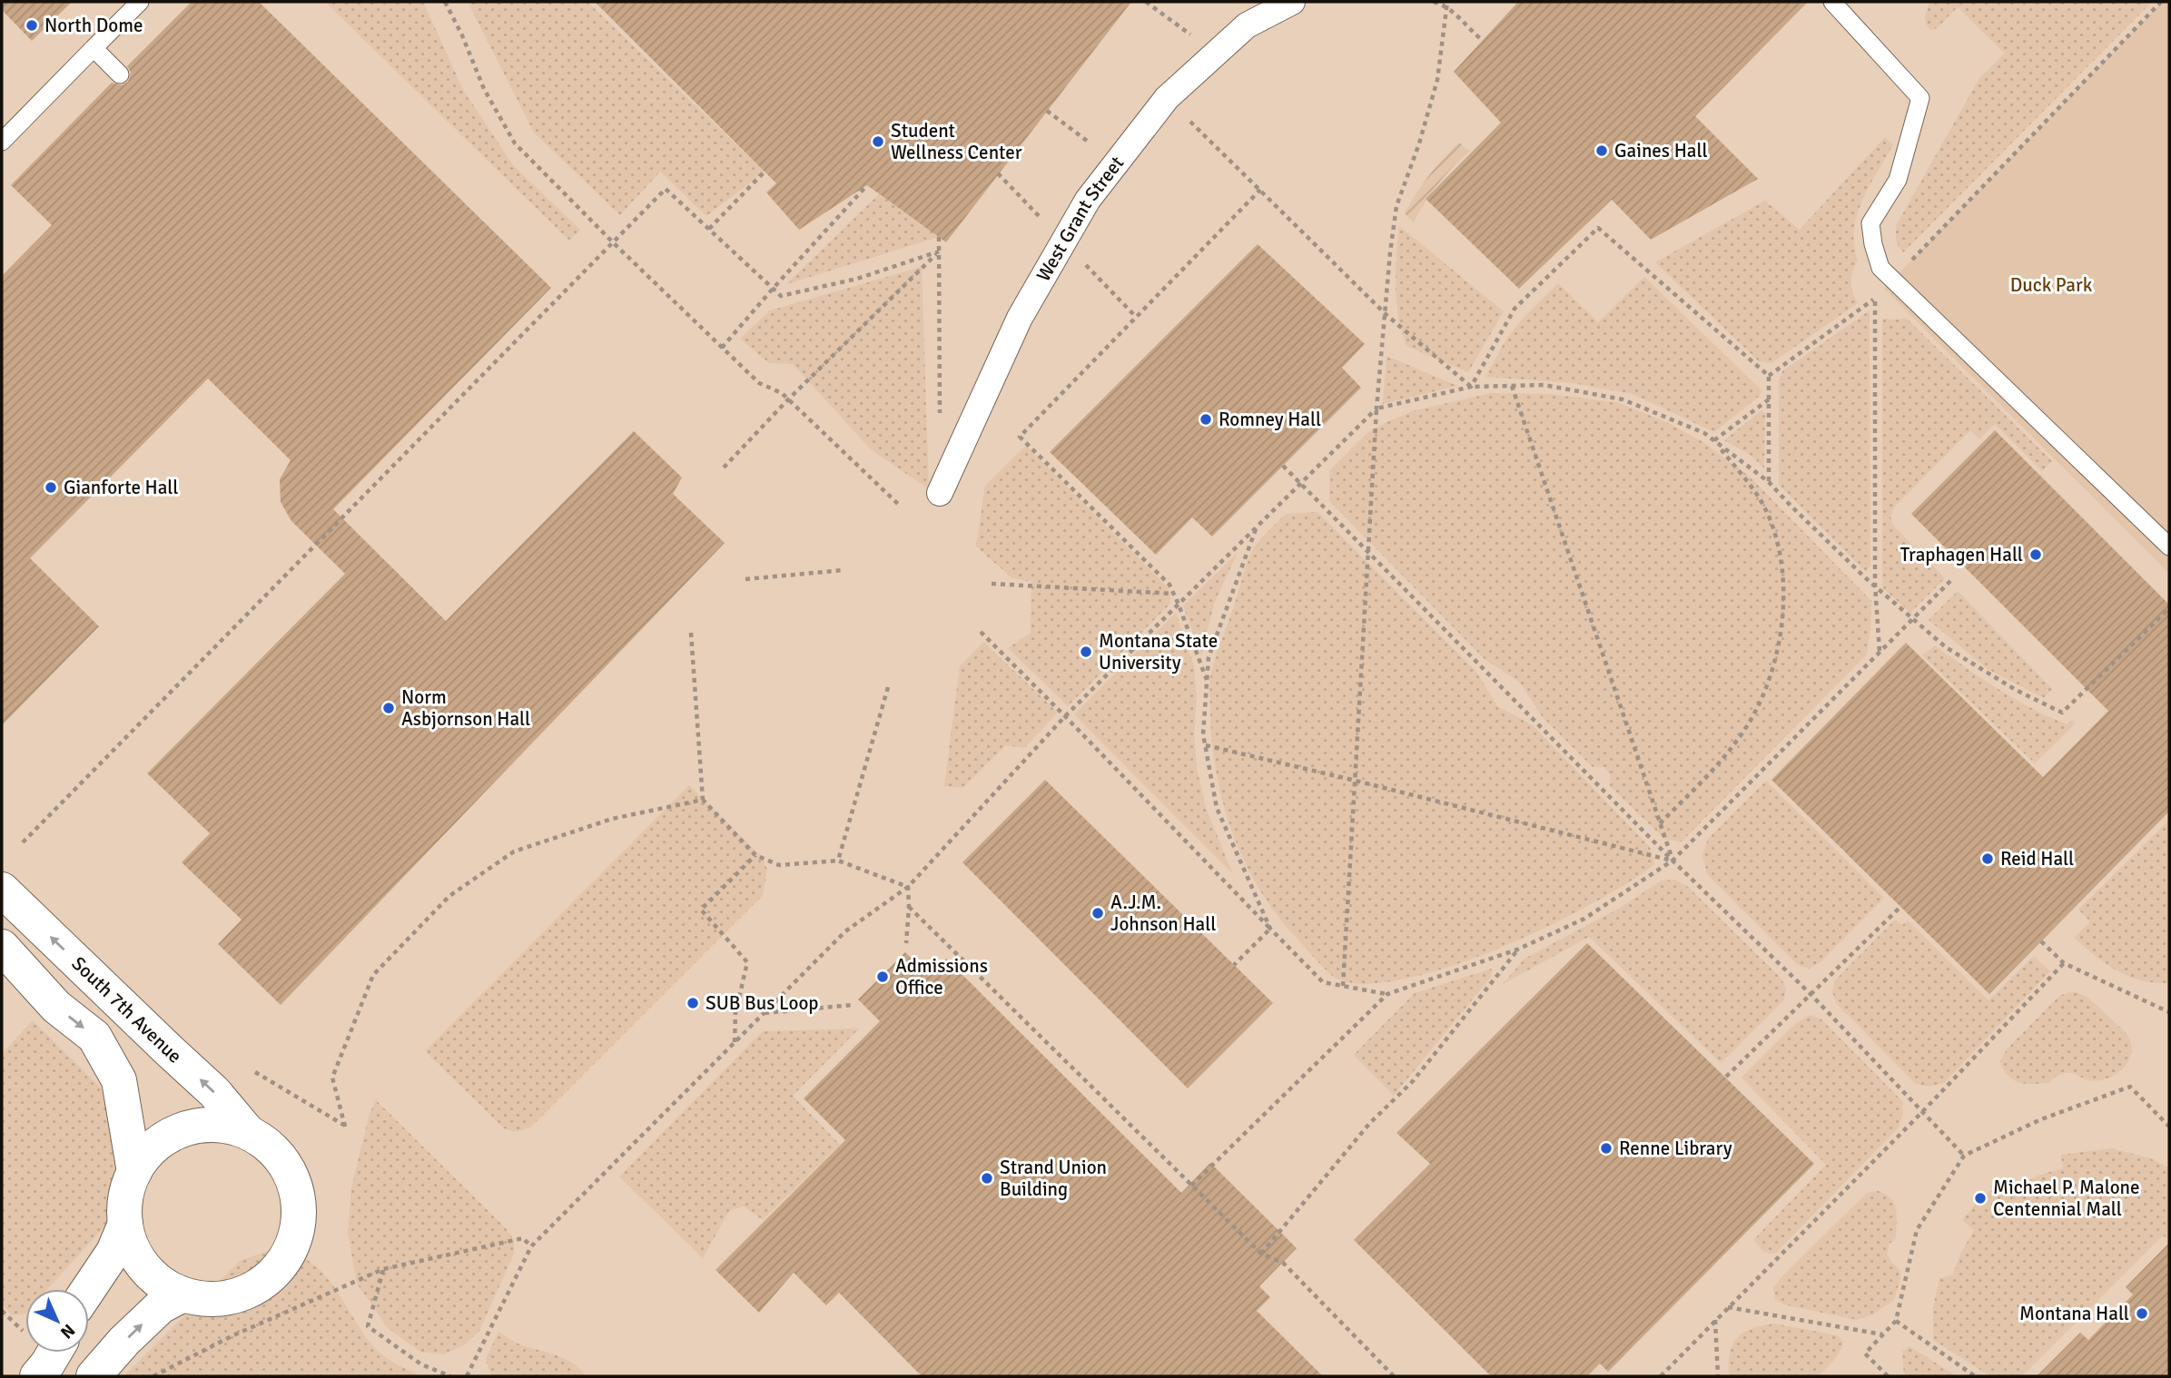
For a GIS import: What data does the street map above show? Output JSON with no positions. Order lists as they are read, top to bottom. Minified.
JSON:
{"streets":{"street":["West Grant Street","South 7th Avenue"]},"parks":["Duck Park"],"places":["North Dome","Student Wellness Center","Gaines Hall","Romney Hall","Gianforte Hall","Traphagen Hall","Montana State University","Norm Asbjornson Hall","Reid Hall","A.J.M. Johnson Hall","Admissions Office","SUB Bus Loop","Renne Library","Strand Union Building","Michael P. Malone Centennial Mall","Montana Hall"],"north":"bottom right"}
